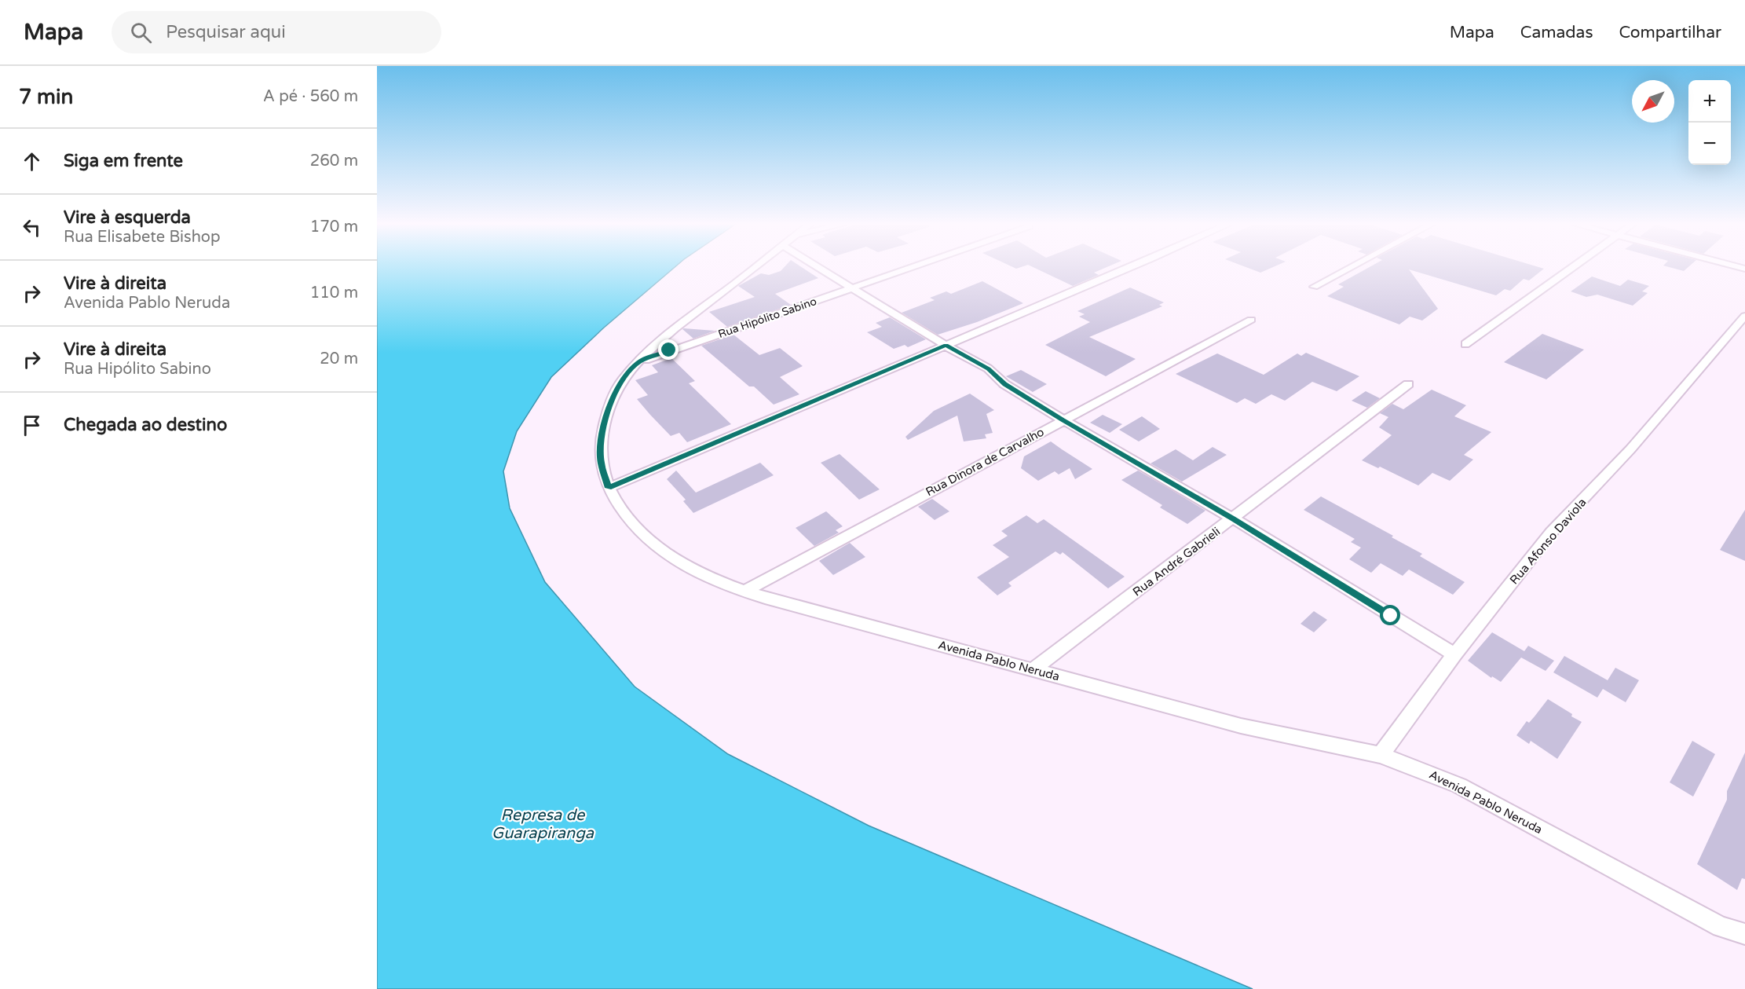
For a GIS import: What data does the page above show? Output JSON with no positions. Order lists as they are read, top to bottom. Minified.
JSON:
{"streets":{"street":["Rua Hipólito Sabino","Rua Dinora de Carvalho","Rua Afonso Daviola","Rua André Gabrieli","Avenida Pablo Neruda"]},"crossings":[["Rua Hipólito Sabino","Avenida Pablo Neruda"],["Rua Dinora de Carvalho","Avenida Pablo Neruda"],["Rua Afonso Daviola","Avenida Pablo Neruda"],["Rua André Gabrieli","Avenida Pablo Neruda"]],"water":["Represa de Guarapiranga"],"north":"bottom left","page":{"header":"Mapa","search":"Pesquisar aqui","nav":["Mapa","Camadas","Compartilhar"],"heading":["7 min","A pé · 560 m"],"map_buttons":["+","−"],"list":[["Siga em frente","260 m"],["Vire à esquerda","Rua Elisabete Bishop","170 m"],["Vire à direita","Avenida Pablo Neruda","110 m"],["Vire à direita","Rua Hipólito Sabino","20 m"],"Chegada ao destino"]}}
